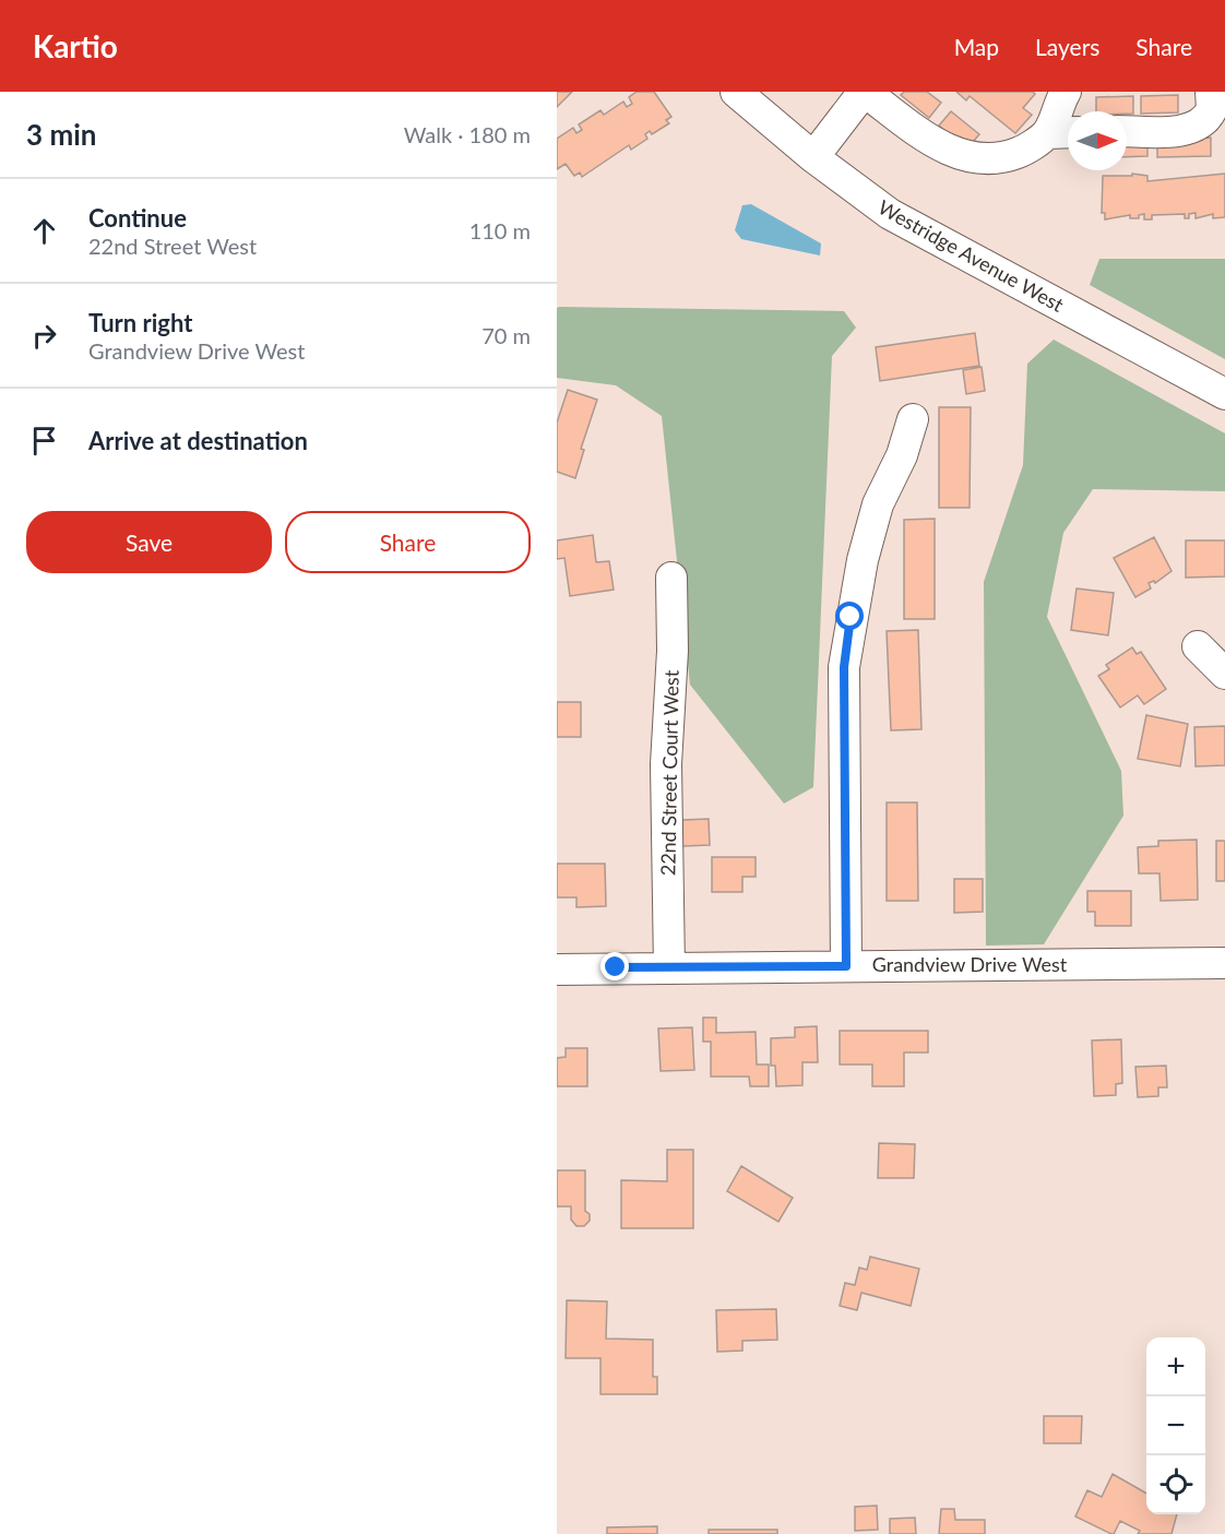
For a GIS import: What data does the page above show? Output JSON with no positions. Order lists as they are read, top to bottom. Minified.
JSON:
{"streets":{"street":["Westridge Avenue West","22nd Street Court West","Grandview Drive West"]},"crossings":[["22nd Street Court West","Grandview Drive West"]],"north":"right","page":{"header":"Kartio","nav":["Map","Layers","Share"],"heading":["3 min","Walk · 180 m"],"list":[["Continue","22nd Street West","110 m"],["Turn right","Grandview Drive West","70 m"],"Arrive at destination"],"buttons":["Save","Share"],"map_buttons":["+","−"]}}
